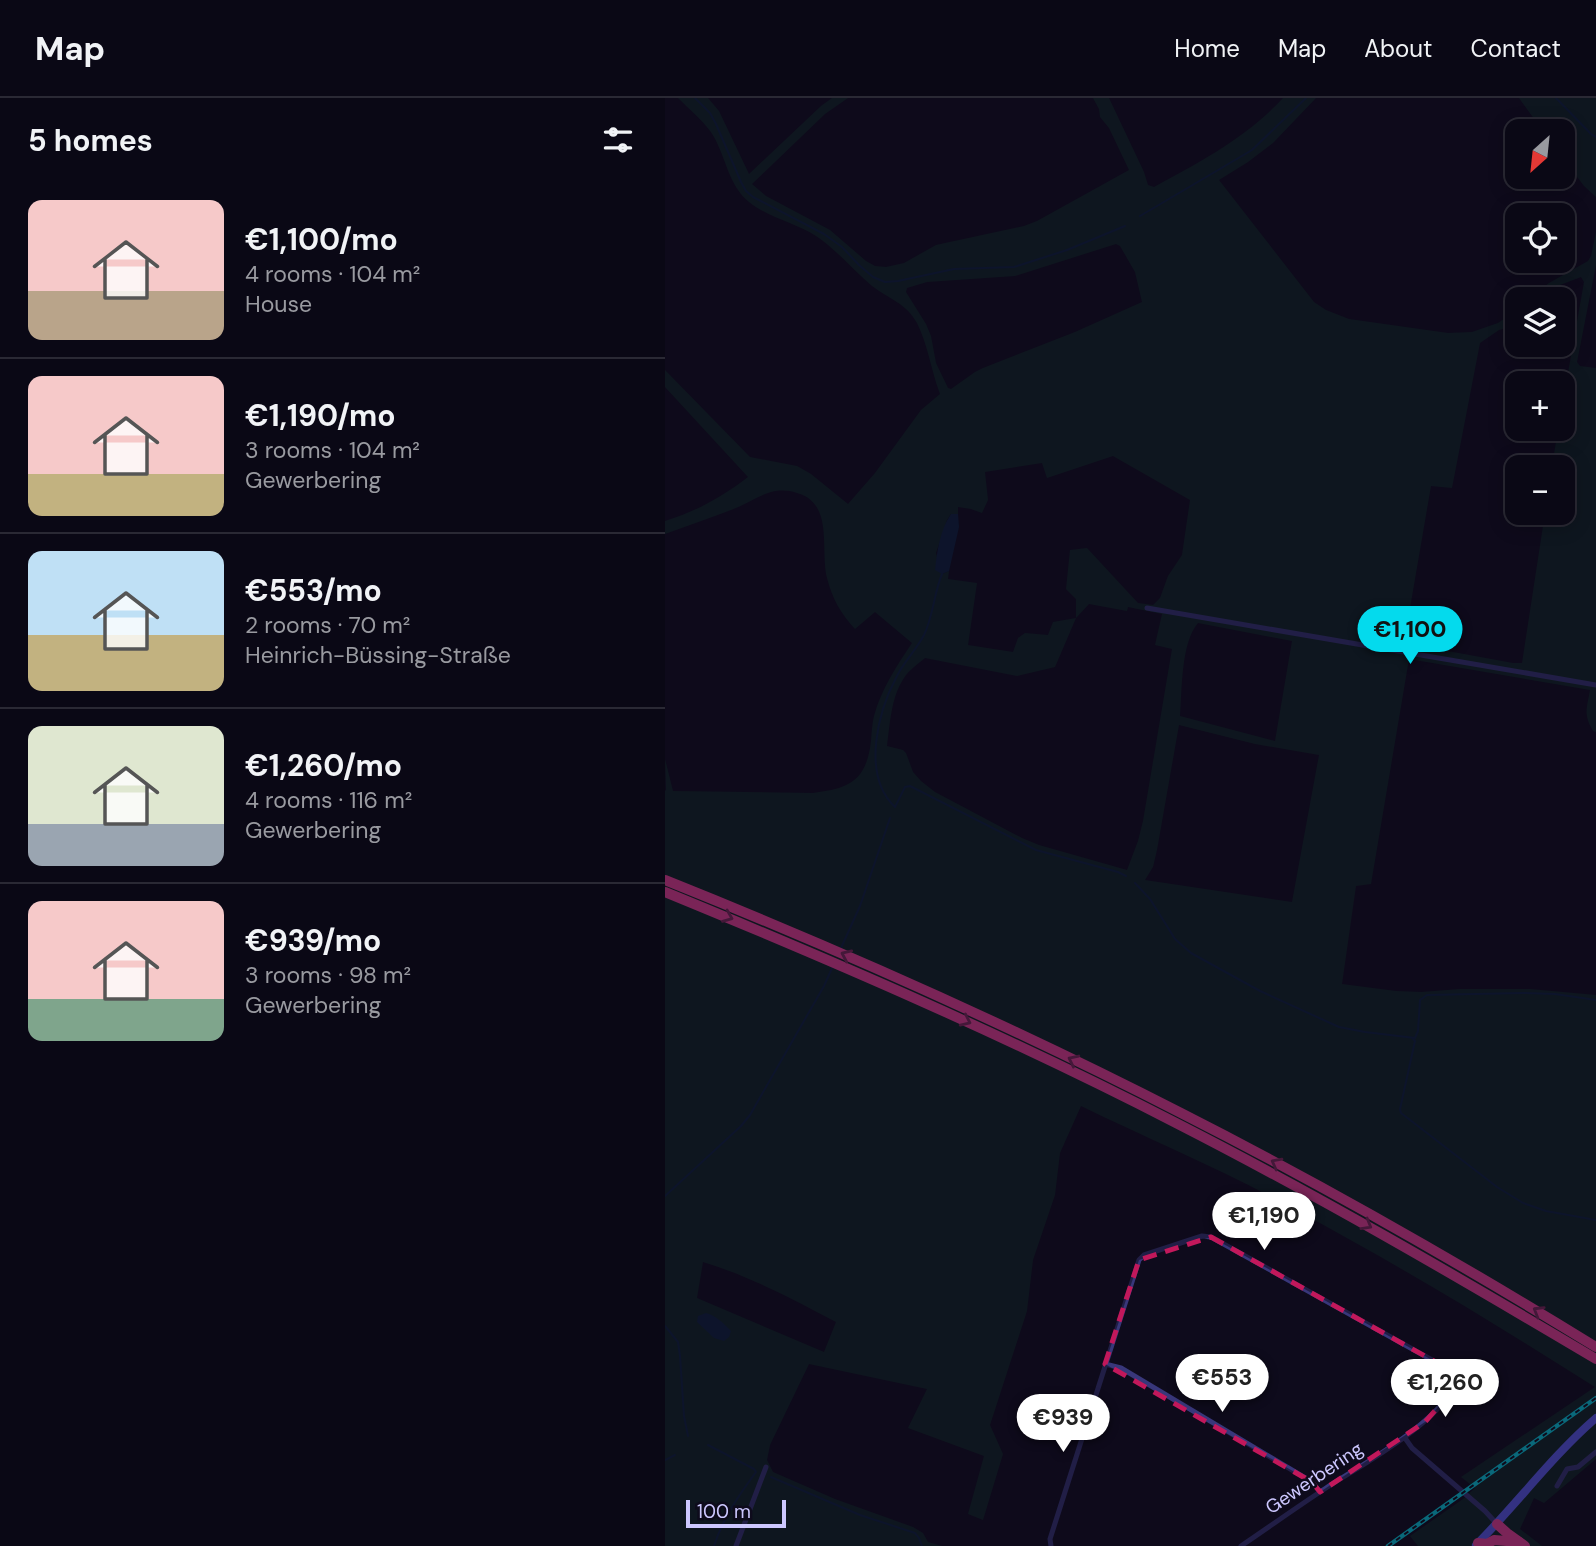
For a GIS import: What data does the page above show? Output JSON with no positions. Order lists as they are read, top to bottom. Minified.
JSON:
{"streets":{"street":["Gewerbering"]},"scale_bar":"100 m","north":"bottom left","page":{"header":"Map","nav":["Home","Map","About","Contact"],"heading":"5 homes","map_buttons":["+","−"],"list":[{"name":"€1,100/mo","note":"4 rooms · 104 m² · House"},{"name":"€1,190/mo","note":"3 rooms · 104 m² · Gewerbering"},{"name":"€553/mo","note":"2 rooms · 70 m² · Heinrich-Büssing-Straße"},{"name":"€1,260/mo","note":"4 rooms · 116 m² · Gewerbering"},{"name":"€939/mo","note":"3 rooms · 98 m² · Gewerbering"}],"price":["€1,100","€1,190","€553","€1,260","€939"],"scale":"100 m"}}
